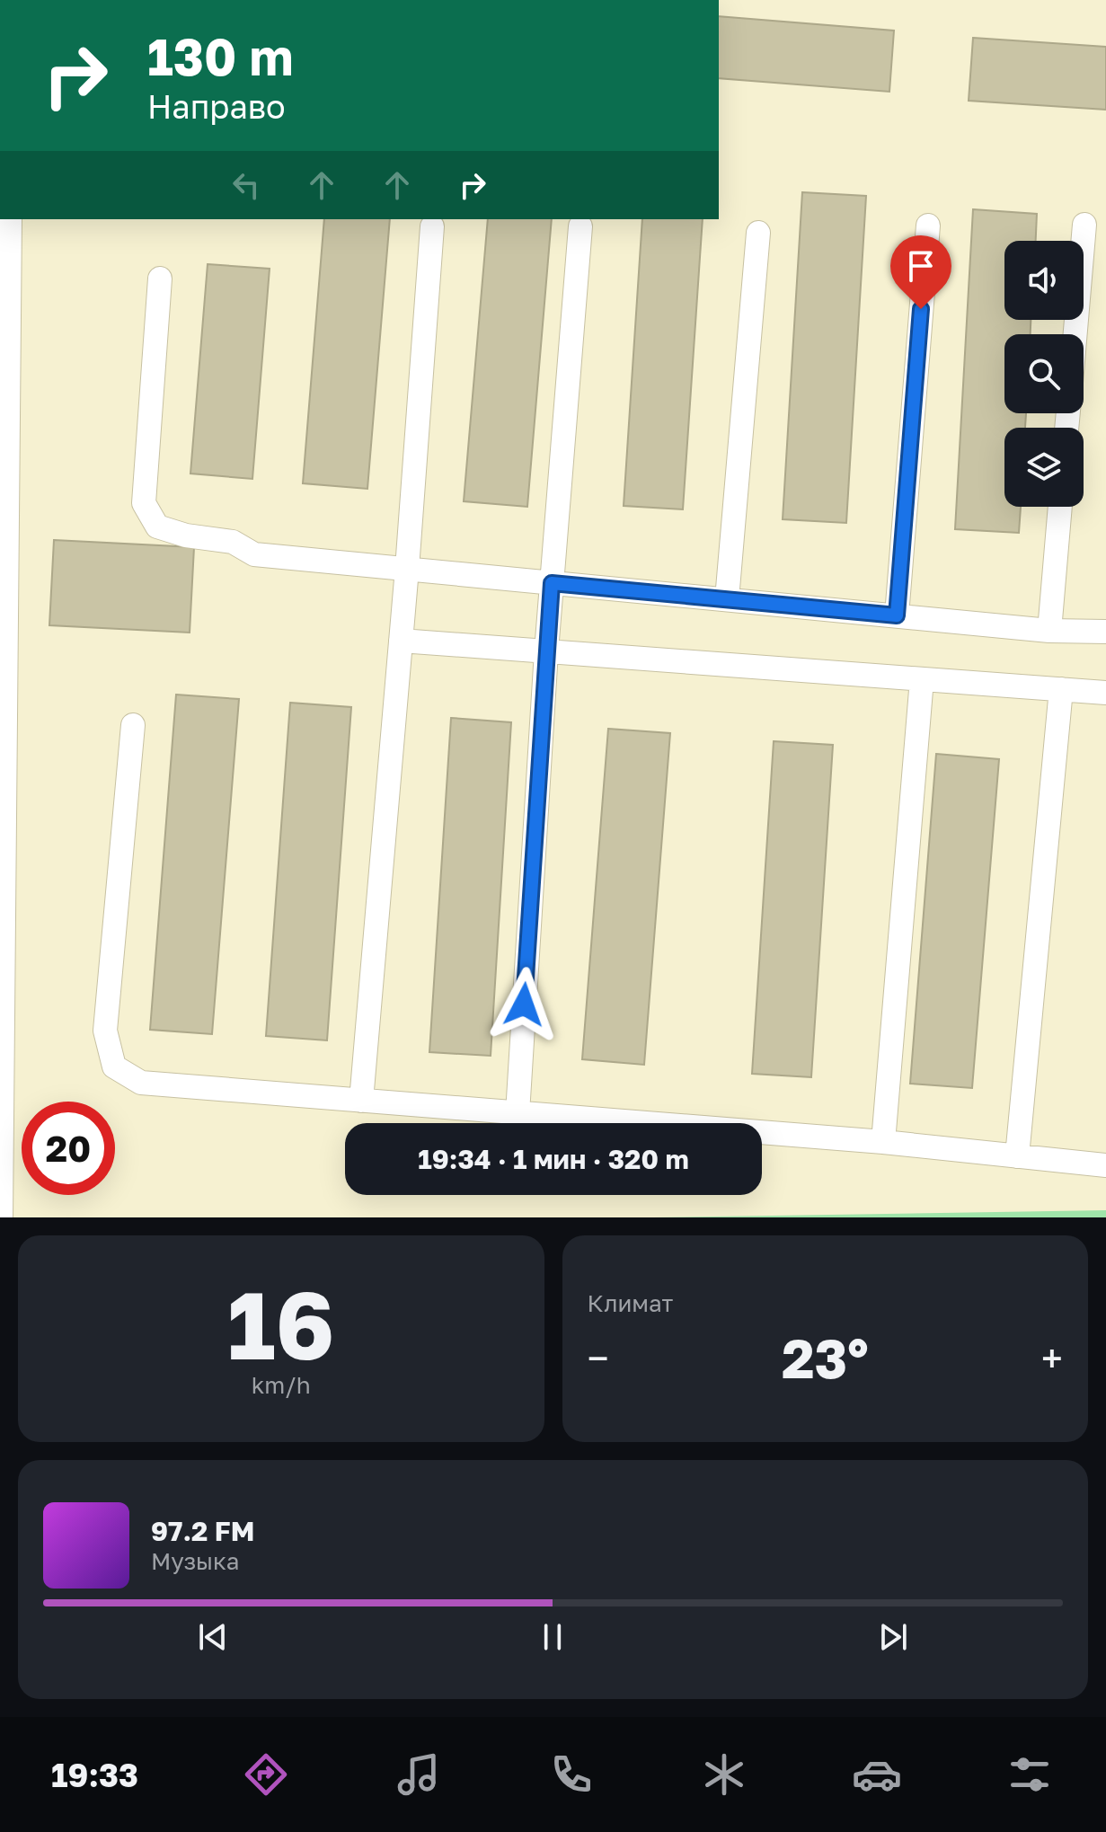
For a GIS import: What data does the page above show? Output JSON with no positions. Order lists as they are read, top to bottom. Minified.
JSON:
{"page":{"turn":["130 m","Направо"],"limit":"20","trip":"19:34 · 1 мин · 320 m","tile":[["16","km/h"],"Климат"],"heat":["−","23°","+"],"song":["97.2 FM","Музыка"],"tabs":"19:33"}}
